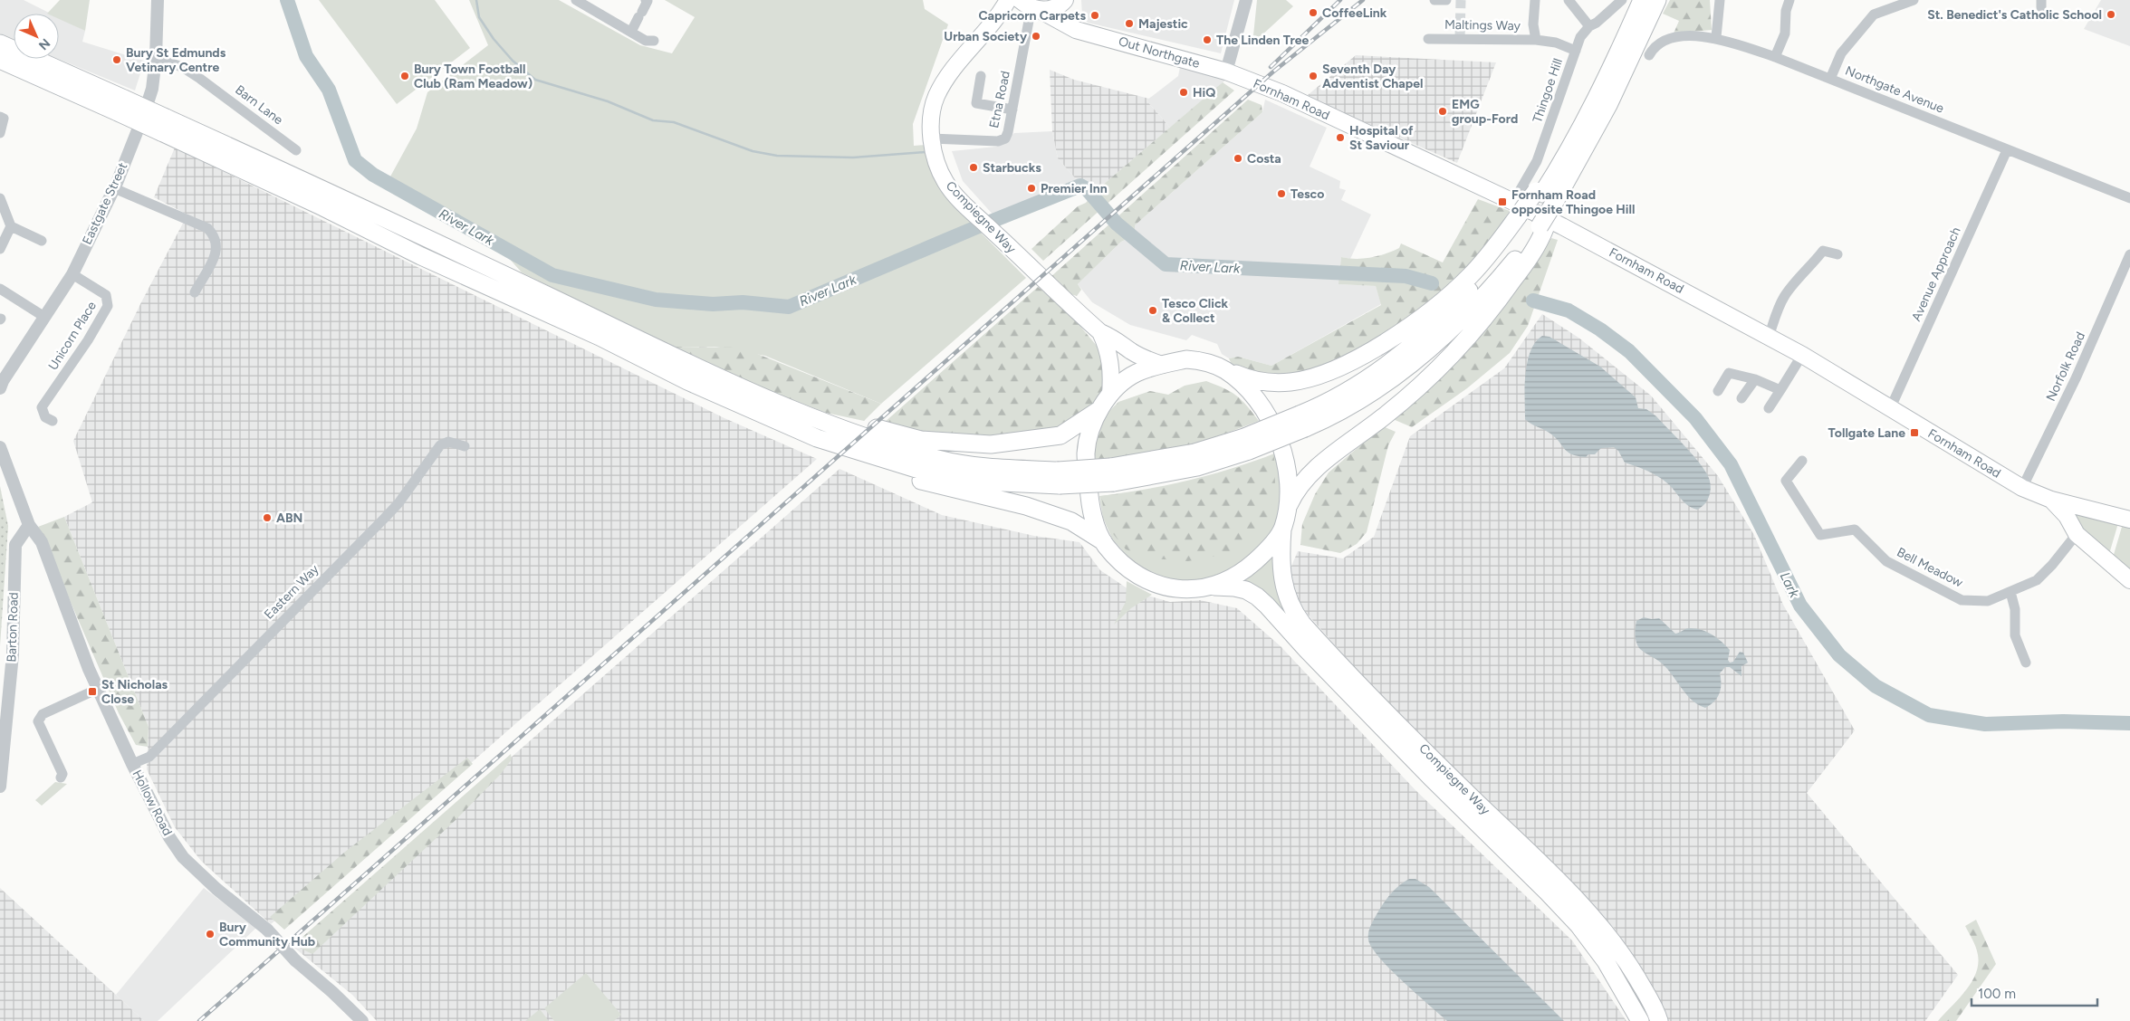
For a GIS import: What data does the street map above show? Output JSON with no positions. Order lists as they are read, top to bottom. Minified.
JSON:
{"streets":{"highway":["Compiegne Way"],"main road":["Out Northgate","Fornham Road"],"street":["Maltings Way","Northgate Avenue","Thingoe Hill","Etna Road","Barn Lane","Eastgate Street","Avenue Approach","Unicorn Place","Norfolk Road","Bell Meadow","Eastern Way","Barton Road","Hollow Road"]},"crossings":[["Maltings Way","Thingoe Hill"],["Out Northgate","Etna Road"],["Out Northgate","Fornham Road"],["Out Northgate","Compiegne Way"],["Northgate Avenue","Avenue Approach"],["Thingoe Hill","Fornham Road"],["Etna Road","Compiegne Way"],["Fornham Road","Avenue Approach"],["Fornham Road","Norfolk Road"],["Fornham Road","Bell Meadow"],["Barn Lane","Eastgate Street"],["Eastgate Street","Unicorn Place"],["Eastern Way","Hollow Road"],["Barton Road","Hollow Road"]],"water":["River Lark","Lark"],"places":{"other":["CoffeeLink","St. Benedict's Catholic School","Capricorn Carpets","Majestic","Urban Society","The Linden Tree","Bury St Edmunds Vetinary Centre","Bury Town Football Club (Ram Meadow)","Seventh Day Adventist Chapel","HiQ","EMG group-Ford","Hospital of St Saviour","Costa","Starbucks","Premier Inn","Tesco","Tesco Click & Collect","ABN","Bury Community Hub"],"transit":["Fornham Road opposite Thingoe Hill","Tollgate Lane","St Nicholas Close"]},"scale_bar":"100 m","north":"bottom right"}
